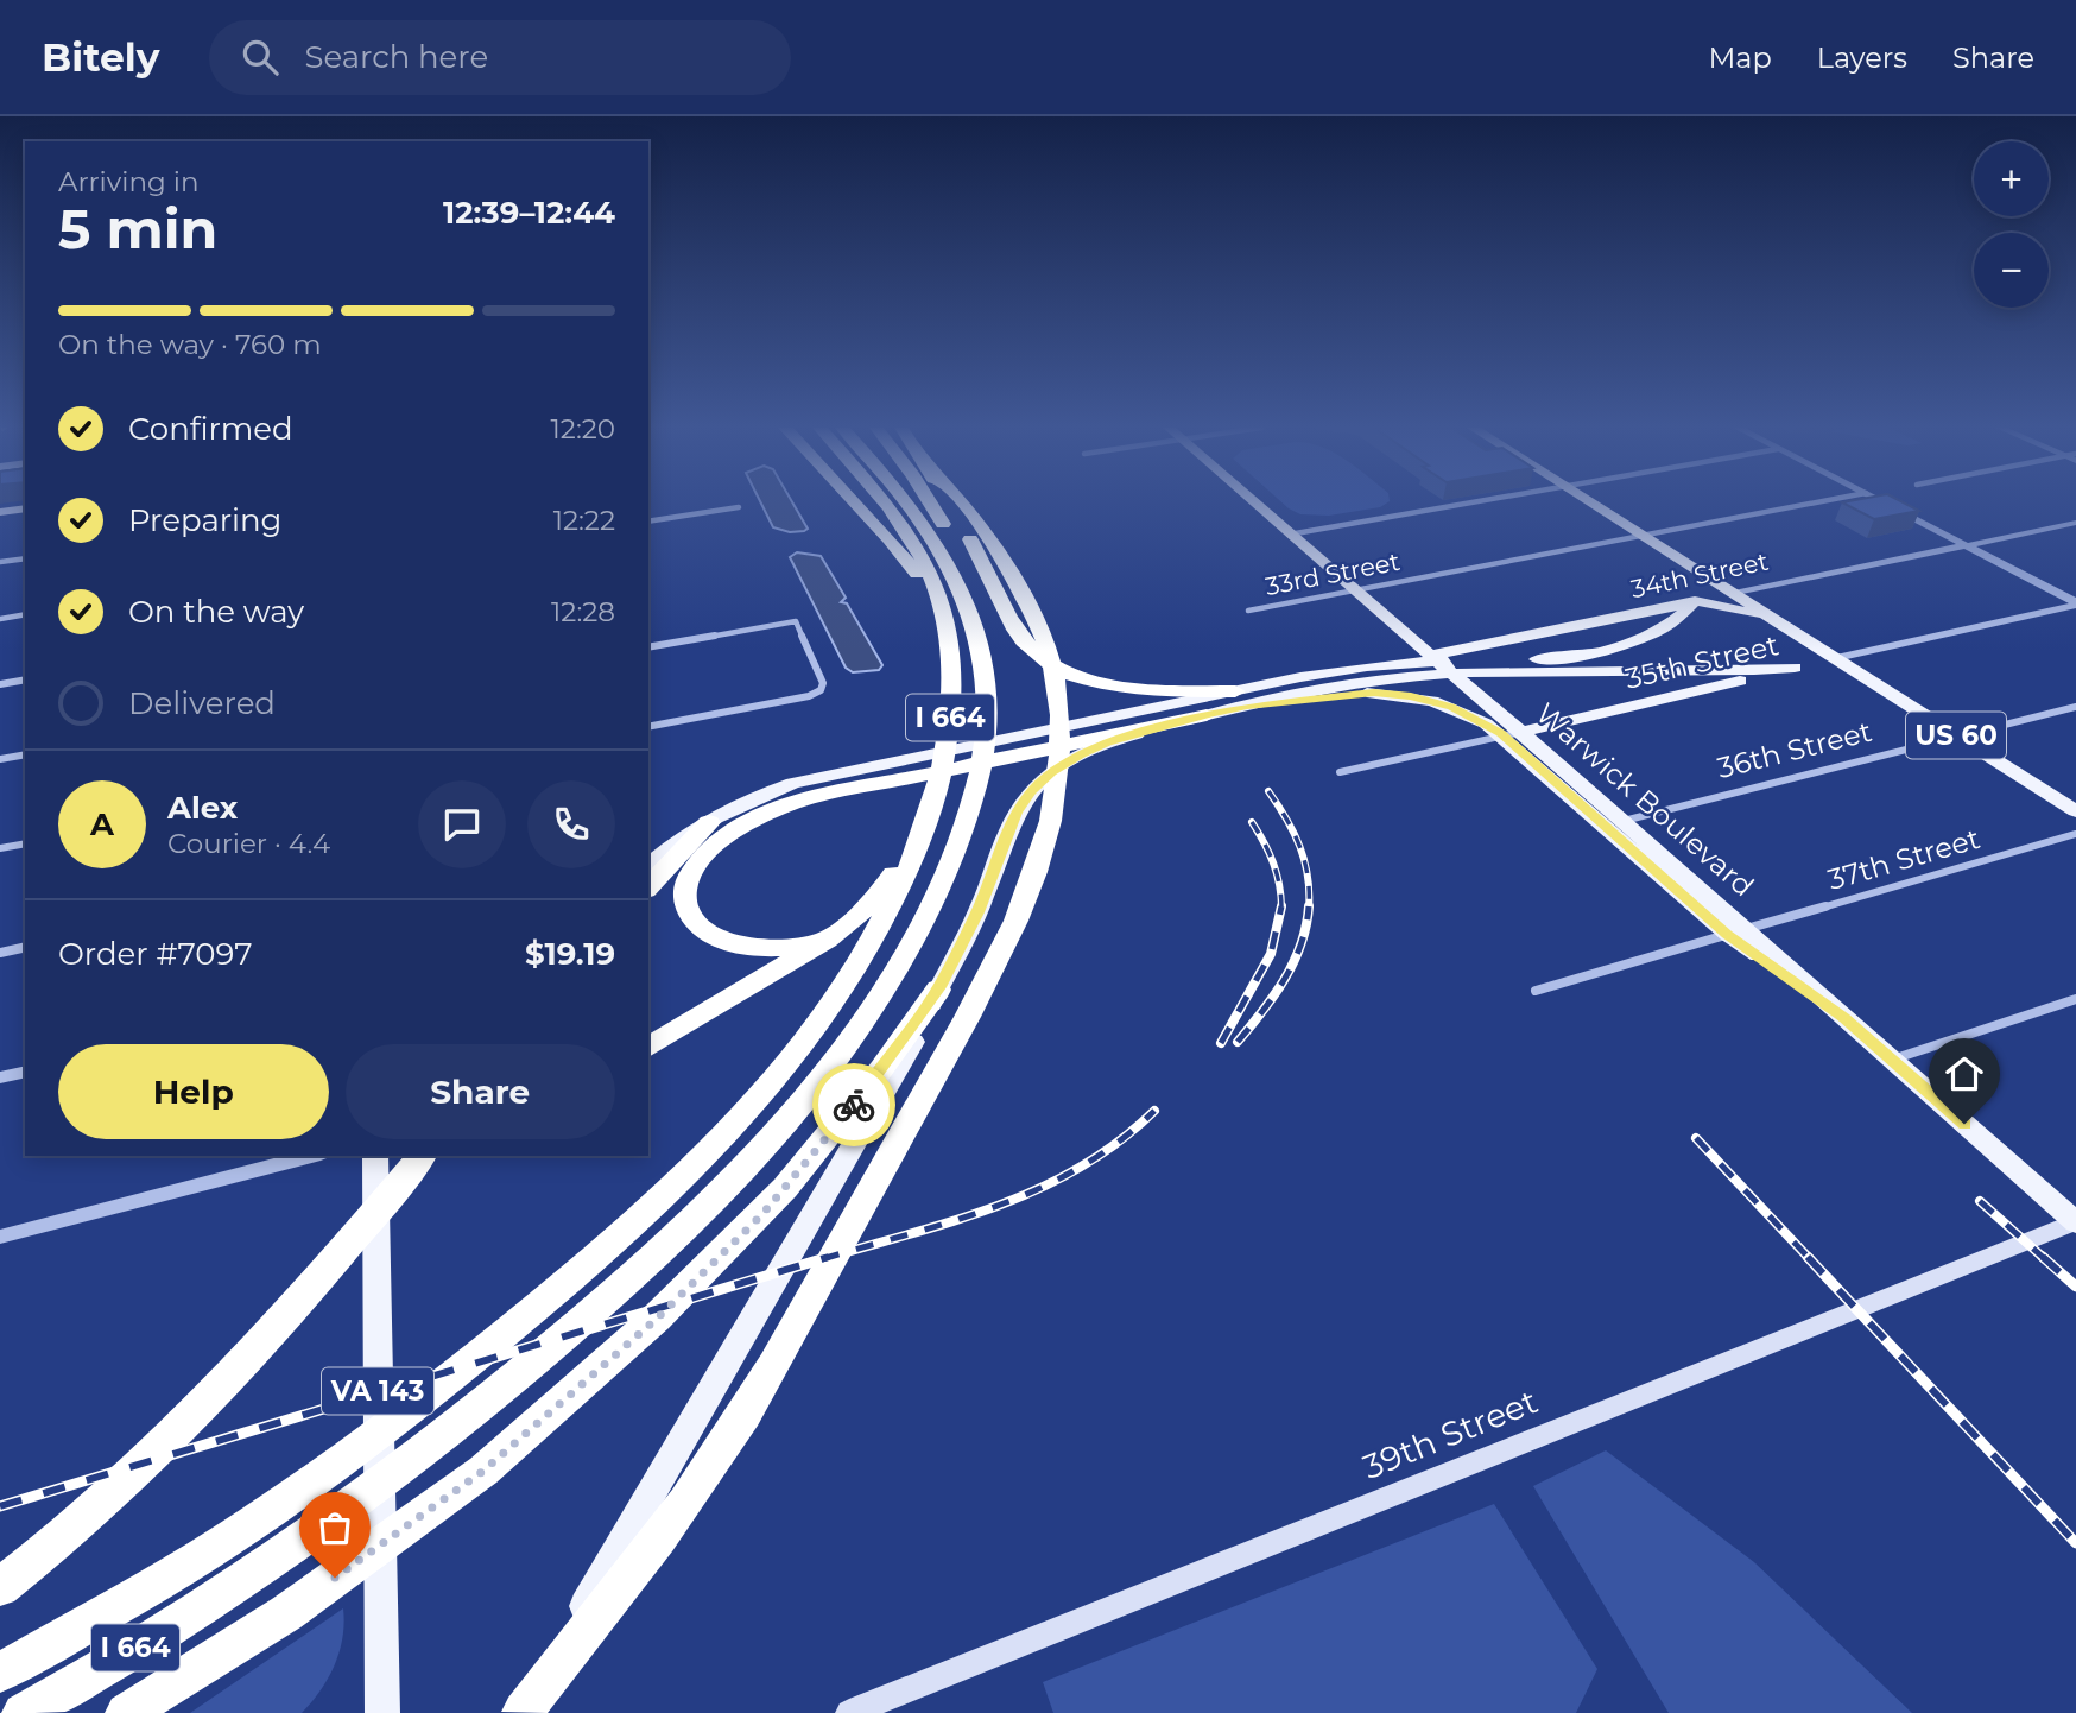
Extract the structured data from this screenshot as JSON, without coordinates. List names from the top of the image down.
{
  "streets": {
    "highway": ["I 664"],
    "main road": [
      "34th Street",
      "35th Street",
      "US 60",
      "Warwick Boulevard",
      "VA 143",
      "39th Street"
    ],
    "street": ["33rd Street", "36th Street", "37th Street"]
  },
  "crossings": [
    ["33rd Street", "US 60"],
    ["33rd Street", "Warwick Boulevard"],
    ["34th Street", "US 60"],
    ["34th Street", "Warwick Boulevard"],
    ["35th Street", "US 60"],
    ["35th Street", "Warwick Boulevard"],
    ["US 60", "36th Street"],
    ["36th Street", "Warwick Boulevard"],
    ["Warwick Boulevard", "37th Street"]
  ],
  "page": {
    "header": "Bitely",
    "search": "Search here",
    "nav": ["Map", "Layers", "Share"],
    "map_buttons": ["+", "−"],
    "heading": ["5 min", "Arriving in", "12:39–12:44"],
    "panel": [
      "Alex",
      "Courier · 4.4",
      "Order #7097",
      "$19.19"
    ],
    "bar": "On the way · 760 m",
    "list": [
      ["Confirmed", "12:20"],
      ["Preparing", "12:22"],
      ["On the way", "12:28"],
      "Delivered"
    ],
    "round": "A",
    "buttons": ["Help", "Share"]
  }
}
